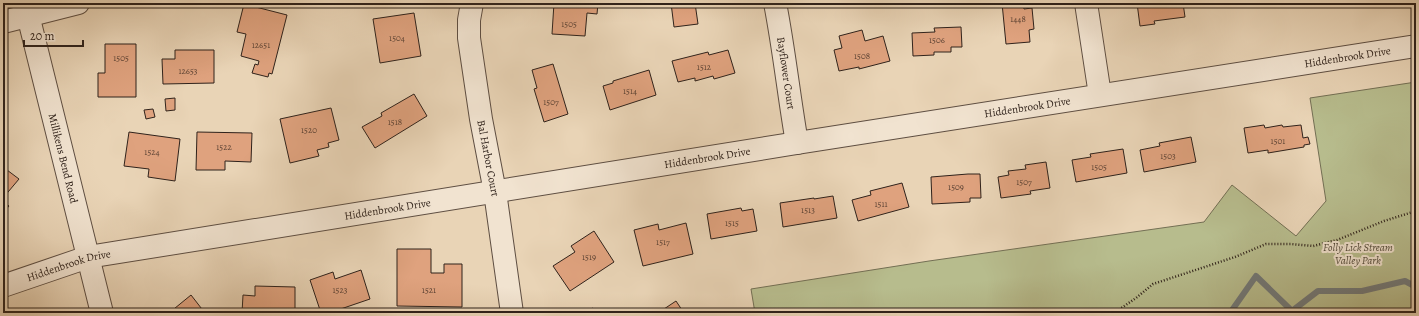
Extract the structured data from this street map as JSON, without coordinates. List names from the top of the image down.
{
  "streets": {
    "street": [
      "Hiddenbrook Drive",
      "Bayflower Court",
      "Millikens Bend Road",
      "Bal Harbor Court"
    ]
  },
  "crossings": [
    ["Hiddenbrook Drive", "Bayflower Court"],
    ["Hiddenbrook Drive", "Millikens Bend Road"],
    ["Hiddenbrook Drive", "Bal Harbor Court"]
  ],
  "parks": ["Folly Lick Stream Valley Park"],
  "house_numbers": [
    "1448",
    "1505",
    "1504",
    "1506",
    "12651",
    "1508",
    "1505",
    "1512",
    "12653",
    "1514",
    "1507",
    "1518",
    "1520",
    "1501",
    "1522",
    "1524",
    "1503",
    "1505",
    "1507",
    "1509",
    "1511",
    "1513",
    "1515",
    "1517",
    "1519",
    "1523",
    "1521"
  ],
  "scale_bar": "20 m"
}
